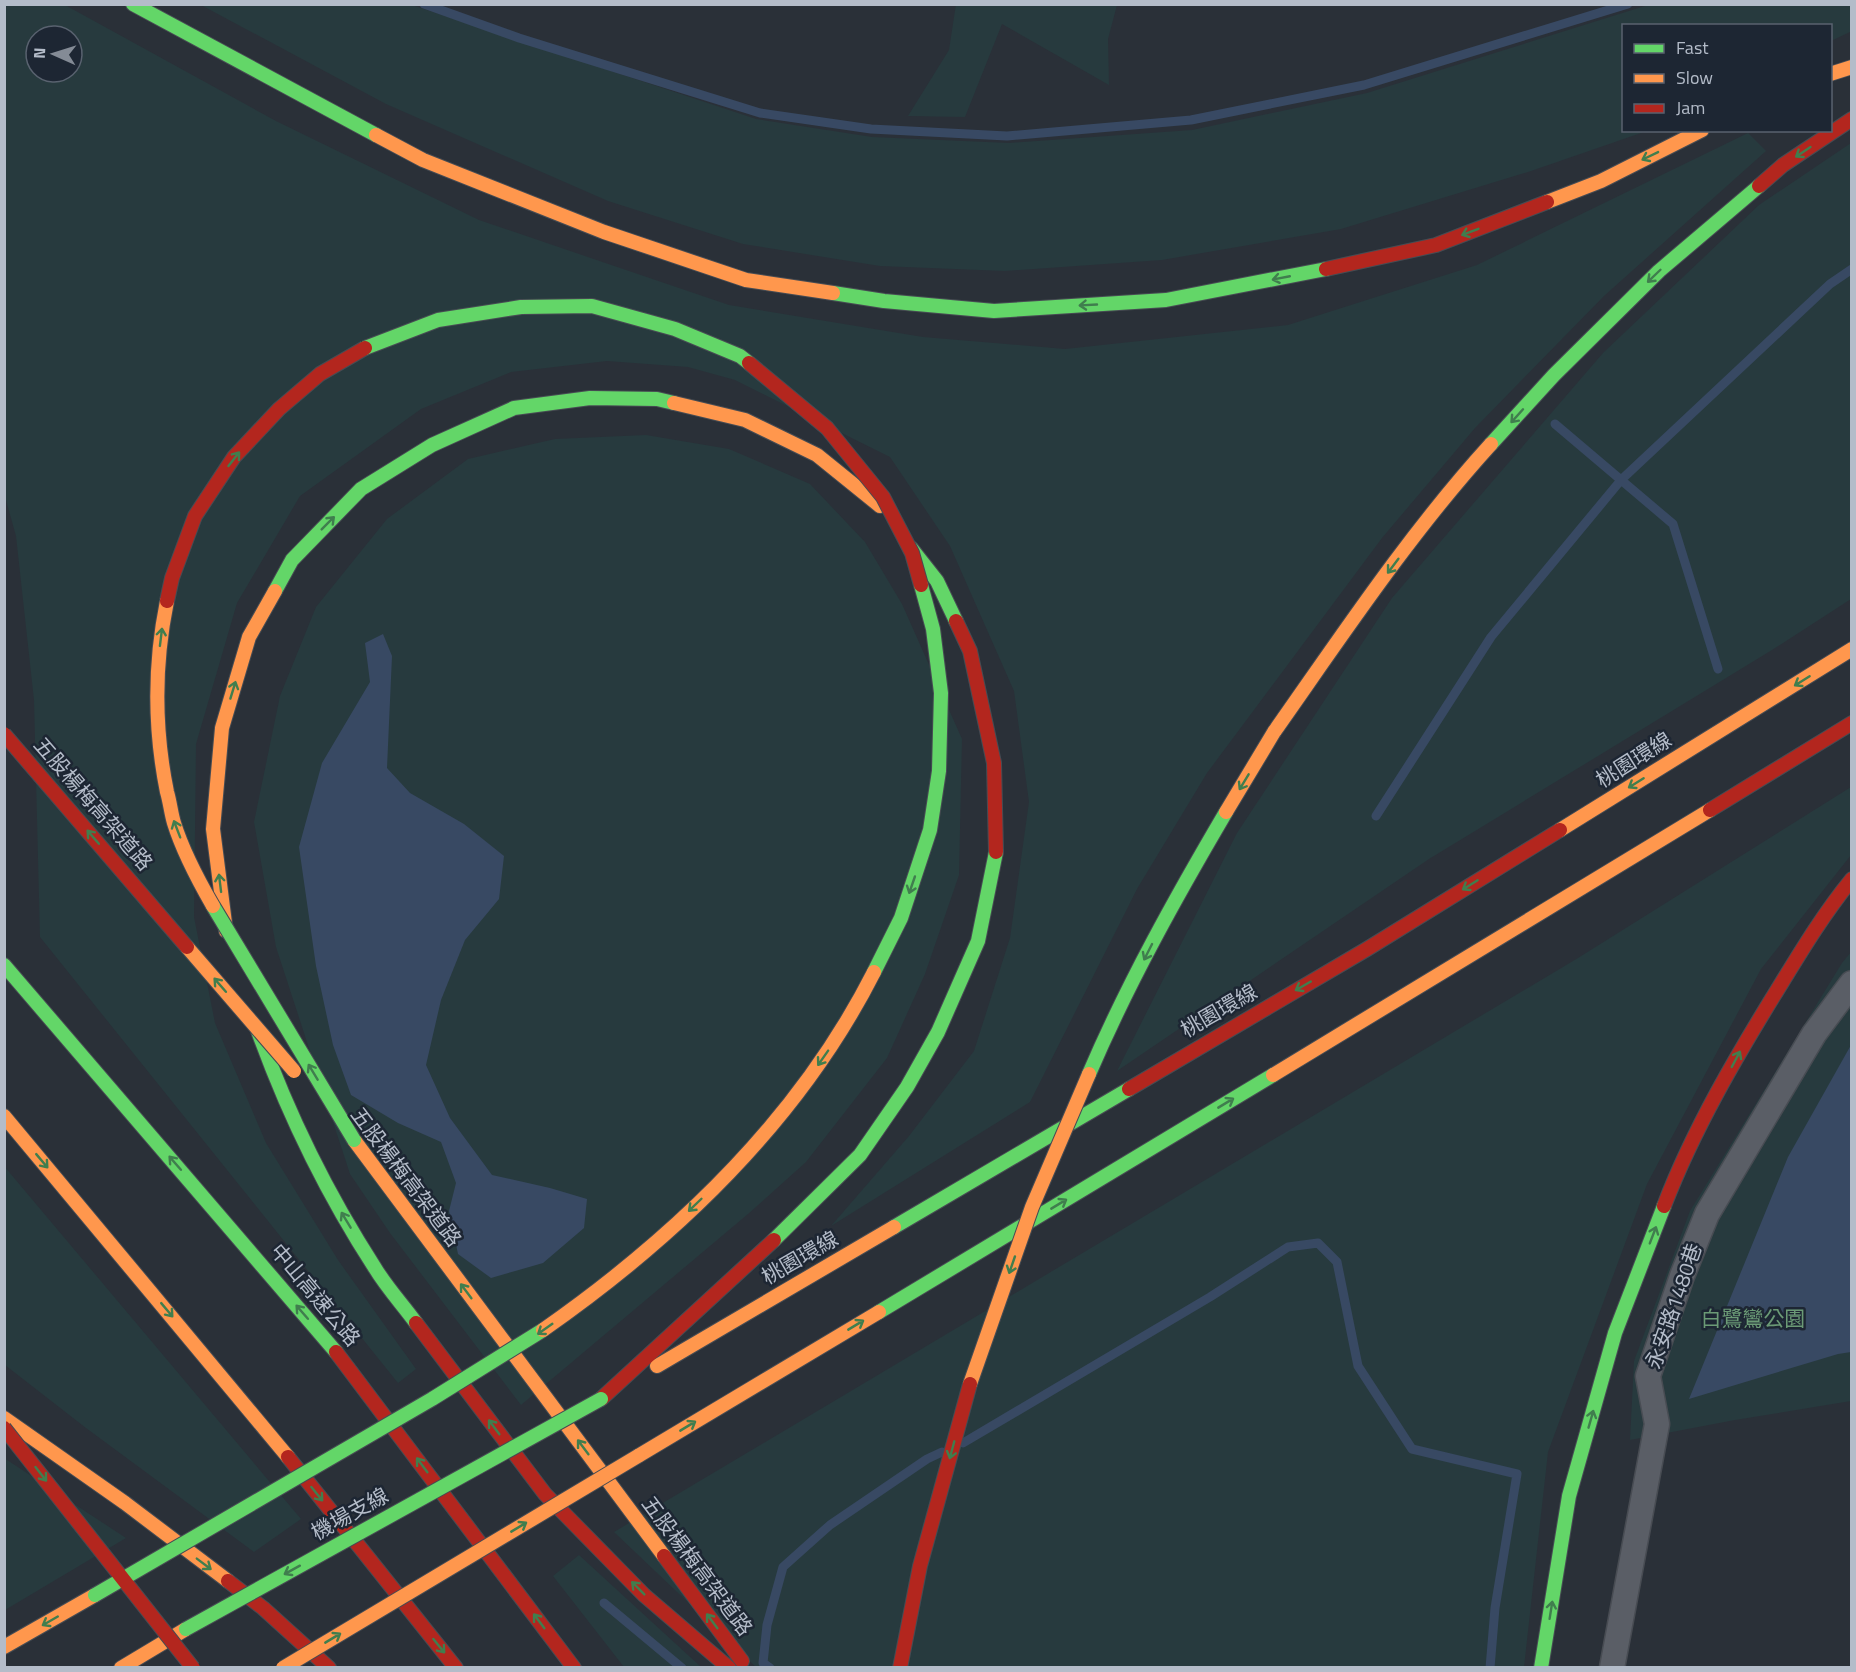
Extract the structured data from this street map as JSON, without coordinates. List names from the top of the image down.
{
  "streets": {
    "highway": [
      "桃園環線",
      "五股楊梅高架道路",
      "中山高速公路",
      "機場支線"
    ],
    "street": ["永安路1480巷"]
  },
  "crossings": [
    ["桃園環線", "機場支線"]
  ],
  "one_way": ["五股楊梅高架道路"],
  "parks": ["白鷺鸞公園"],
  "legend": ["Fast", "Slow", "Jam"],
  "north": "left"
}
